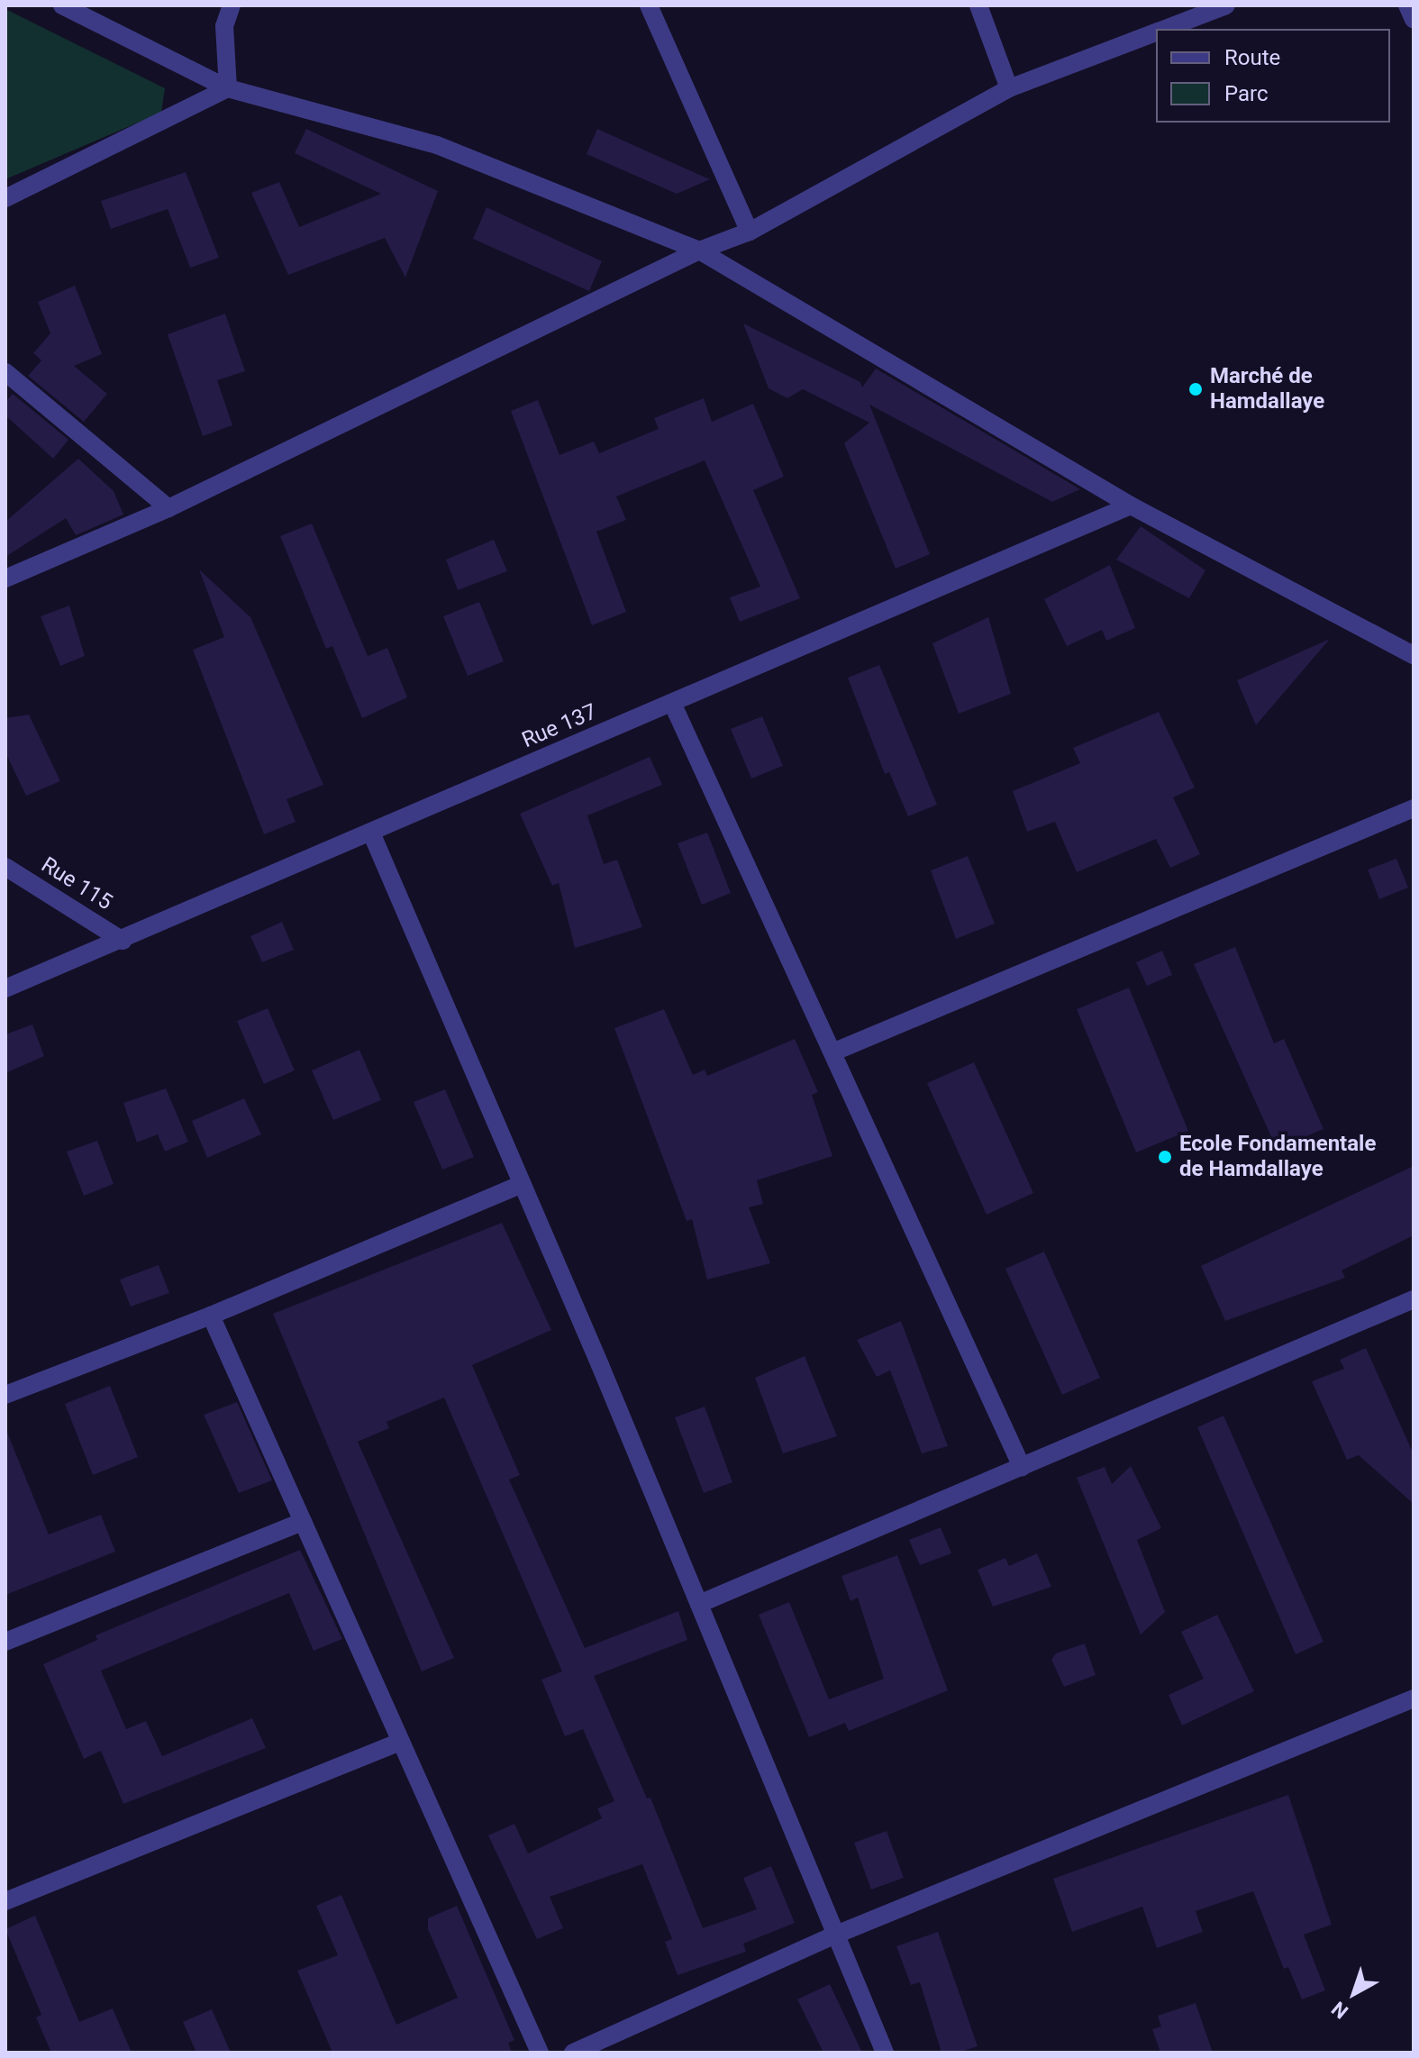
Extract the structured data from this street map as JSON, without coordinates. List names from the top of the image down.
{
  "streets": {
    "street": ["Rue 137", "Rue 115"]
  },
  "crossings": [
    ["Rue 137", "Rue 115"]
  ],
  "places": ["Marché de Hamdallaye", "Ecole Fondamentale de Hamdallaye"],
  "legend": ["Route", "Parc"],
  "north": "bottom left"
}
